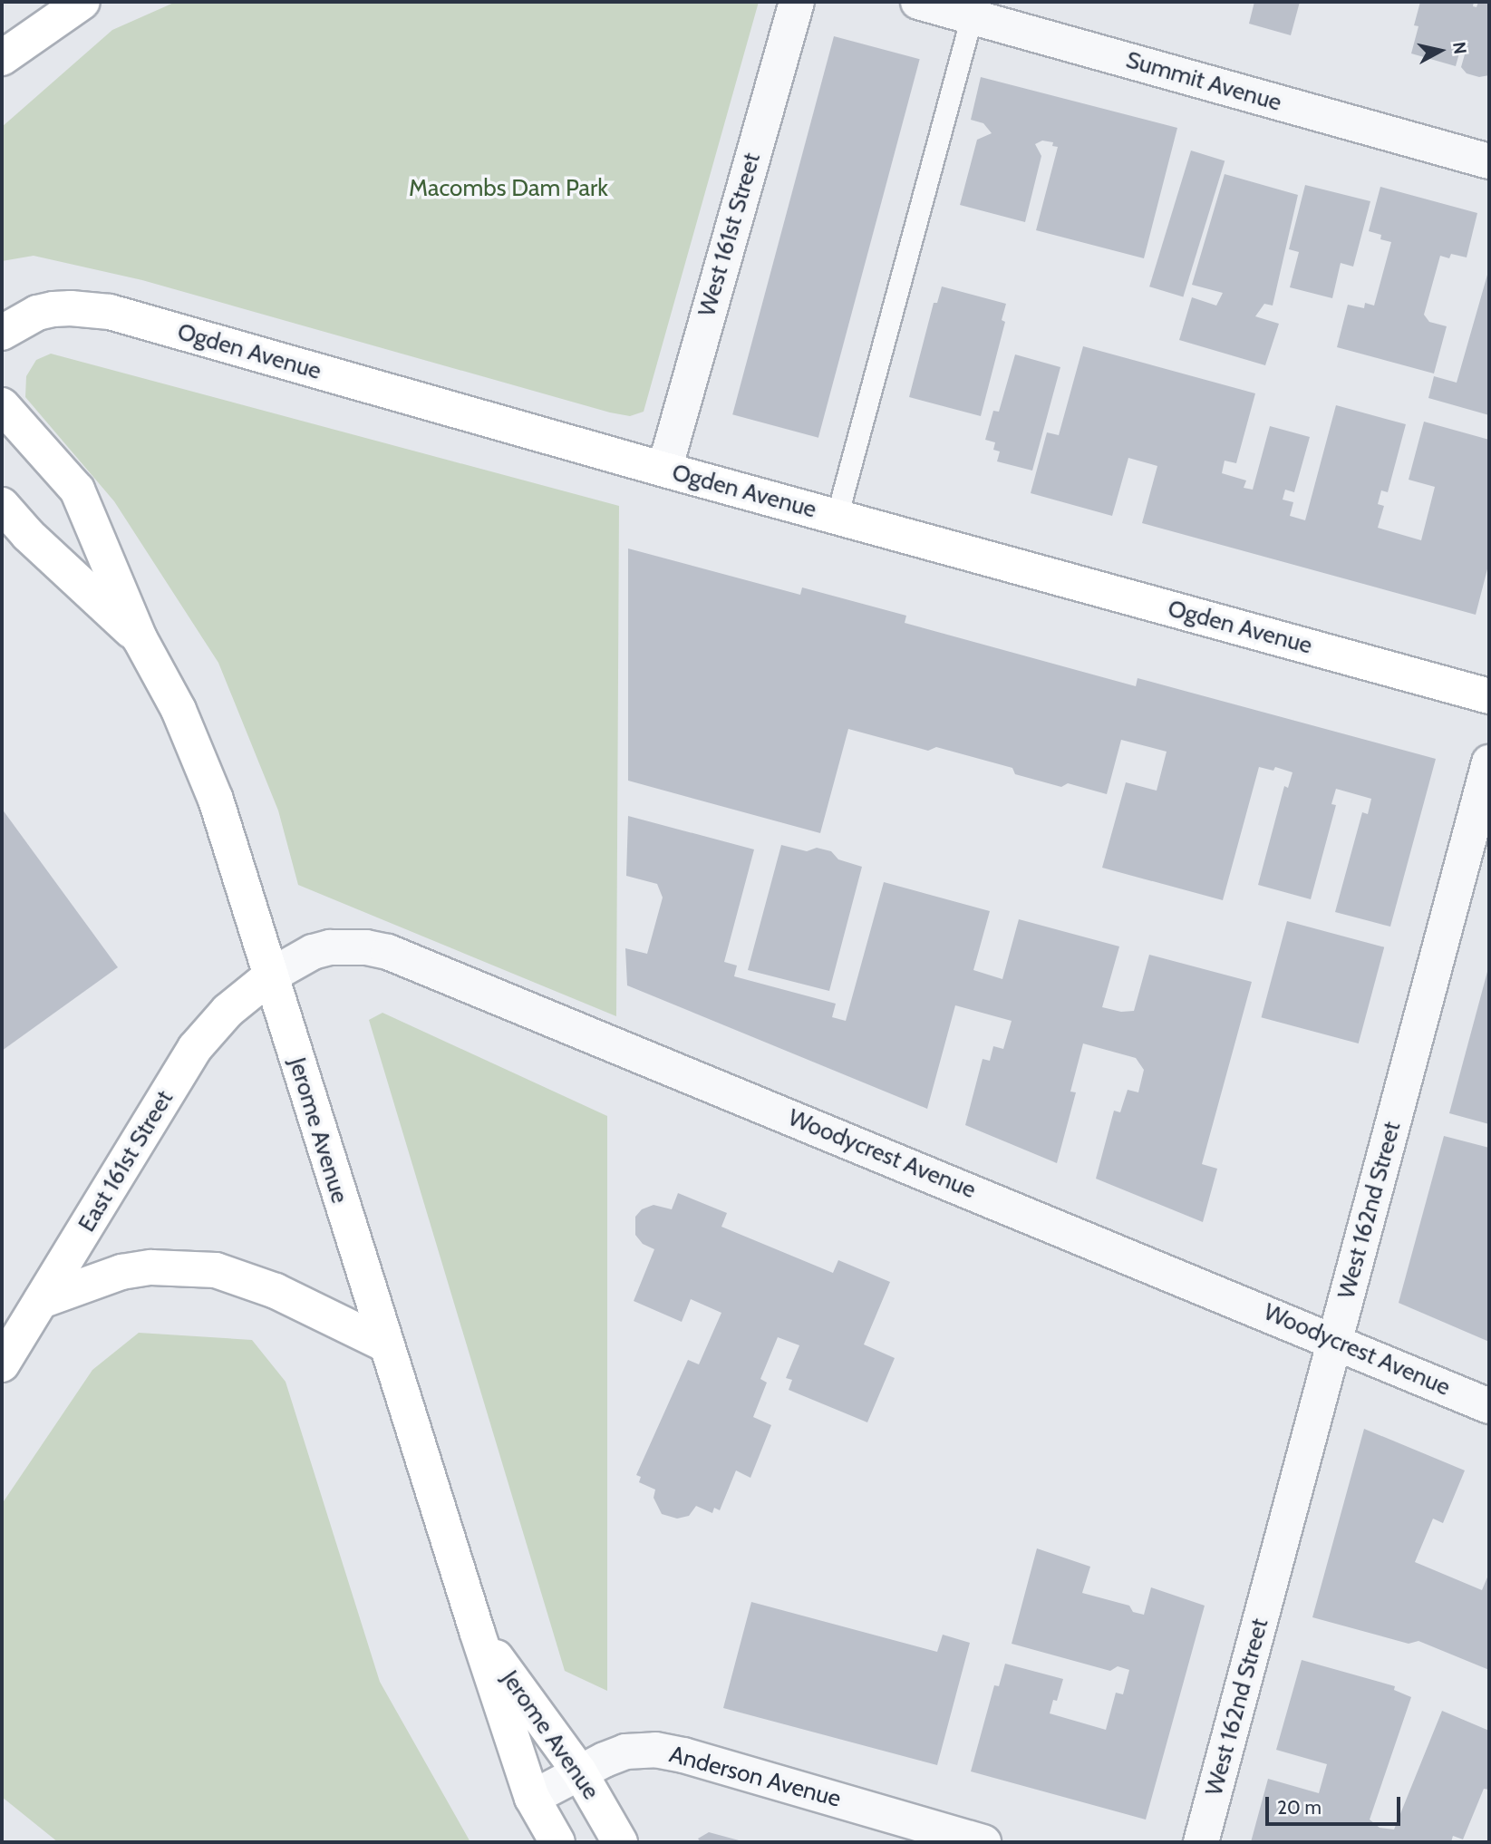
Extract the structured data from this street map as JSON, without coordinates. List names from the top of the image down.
{
  "streets": {
    "main road": ["Ogden Avenue", "Jerome Avenue", "East 161st Street"],
    "street": [
      "Summit Avenue",
      "West 161st Street",
      "Woodycrest Avenue",
      "West 162nd Street",
      "Anderson Avenue"
    ]
  },
  "crossings": [
    ["West 161st Street", "Ogden Avenue"],
    ["Jerome Avenue", "Woodycrest Avenue"],
    ["Jerome Avenue", "East 161st Street"],
    ["Jerome Avenue", "Anderson Avenue"],
    ["Woodycrest Avenue", "East 161st Street"],
    ["Woodycrest Avenue", "West 162nd Street"]
  ],
  "parks": ["Macombs Dam Park"],
  "scale_bar": "20 m",
  "north": "right"
}
